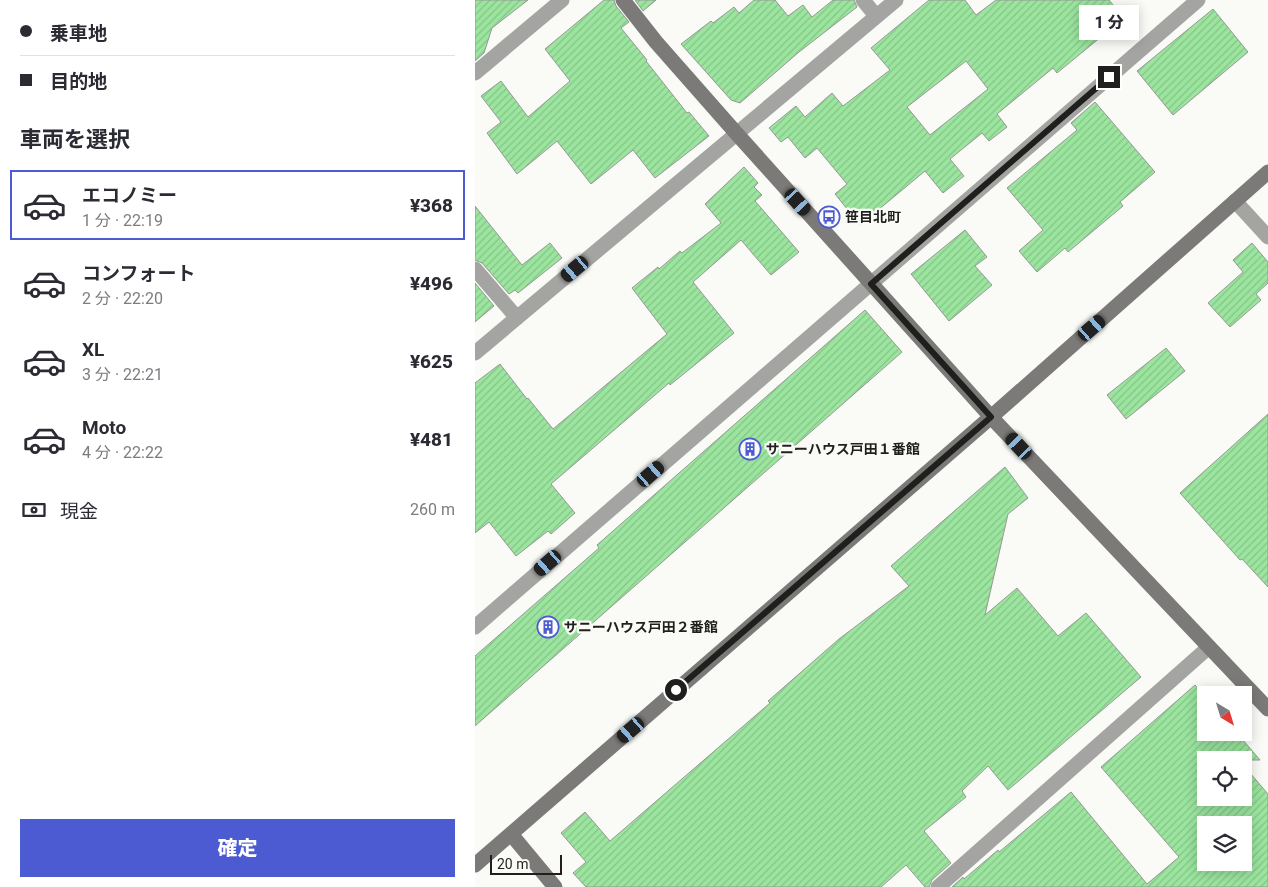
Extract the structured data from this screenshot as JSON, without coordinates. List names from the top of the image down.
{
  "places": {
    "bus stop": ["笹目北町"],
    "building": ["サニーハウス戸田１番館", "サニーハウス戸田２番館"]
  },
  "scale_bar": "20 m",
  "north": "bottom right",
  "page": {
    "banner": ["乗車地", "目的地"],
    "bubble": "1 分",
    "heading": "車両を選択",
    "list": [
      {
        "name": "エコノミー",
        "note": "1 分 · 22:19",
        "value": "¥368"
      },
      {
        "name": "コンフォート",
        "note": "2 分 · 22:20",
        "value": "¥496"
      },
      {
        "name": "XL",
        "note": "3 分 · 22:21",
        "value": "¥625"
      },
      {
        "name": "Moto",
        "note": "4 分 · 22:22",
        "value": "¥481"
      }
    ],
    "pay": ["現金", "260 m"],
    "buttons": "確定",
    "scale": "20 m"
  }
}
